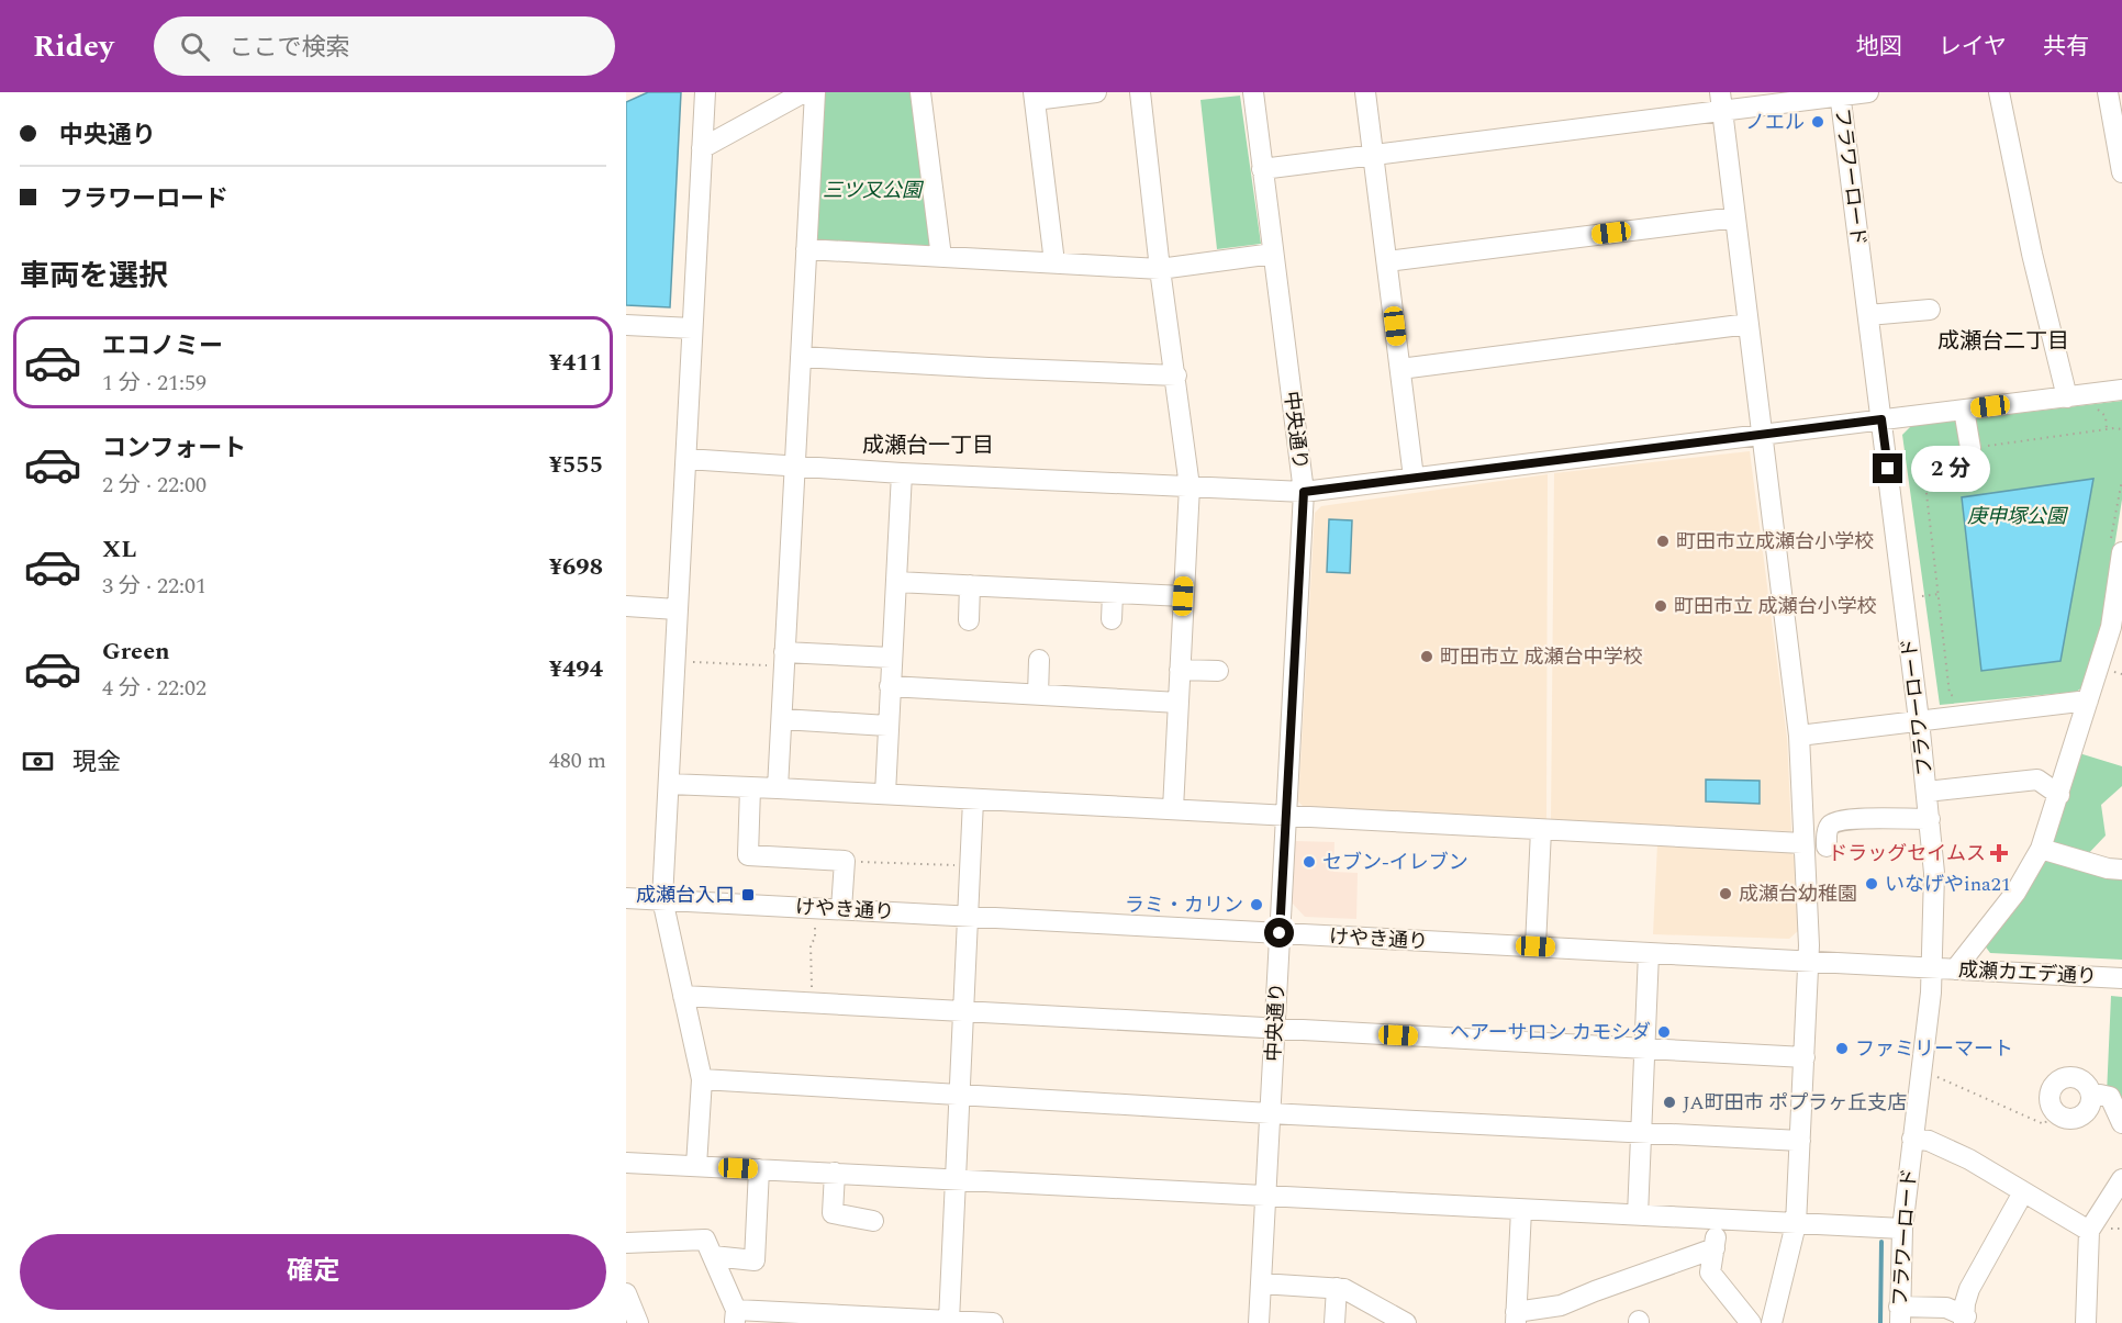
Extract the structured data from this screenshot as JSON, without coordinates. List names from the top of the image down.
{
  "streets": {
    "street": [
      "フラワーロード",
      "中央通り",
      "けやき通り",
      "成瀬カエデ通り"
    ]
  },
  "crossings": [
    ["フラワーロード", "けやき通り"],
    ["フラワーロード", "成瀬カエデ通り"],
    ["中央通り", "けやき通り"],
    ["けやき通り", "成瀬カエデ通り"]
  ],
  "districts": ["成瀬台二丁目", "成瀬台一丁目"],
  "parks": ["三ツ又公園", "庚申塚公園"],
  "places": {
    "other": [
      "ノエル",
      "町田市立成瀬台小学校",
      "町田市立 成瀬台小学校",
      "町田市立 成瀬台中学校",
      "セブン-イレブン",
      "いなげやina21",
      "成瀬台幼稚園",
      "ラミ・カリン",
      "ヘアーサロン カモシダ",
      "ファミリーマート",
      "JA町田市 ポプラヶ丘支店"
    ],
    "health": ["ドラッグセイムス"],
    "transit": ["成瀬台入口"]
  },
  "page": {
    "header": "Ridey",
    "search": "ここで検索",
    "nav": ["地図", "レイヤ", "共有"],
    "banner": ["中央通り", "フラワーロード"],
    "heading": "車両を選択",
    "list": [
      {
        "name": "エコノミー",
        "note": "1 分 · 21:59",
        "value": "¥411"
      },
      {
        "name": "コンフォート",
        "note": "2 分 · 22:00",
        "value": "¥555"
      },
      {
        "name": "XL",
        "note": "3 分 · 22:01",
        "value": "¥698"
      },
      {
        "name": "Green",
        "note": "4 分 · 22:02",
        "value": "¥494"
      }
    ],
    "bubble": "2 分",
    "pay": ["現金", "480 m"],
    "buttons": "確定"
  }
}
